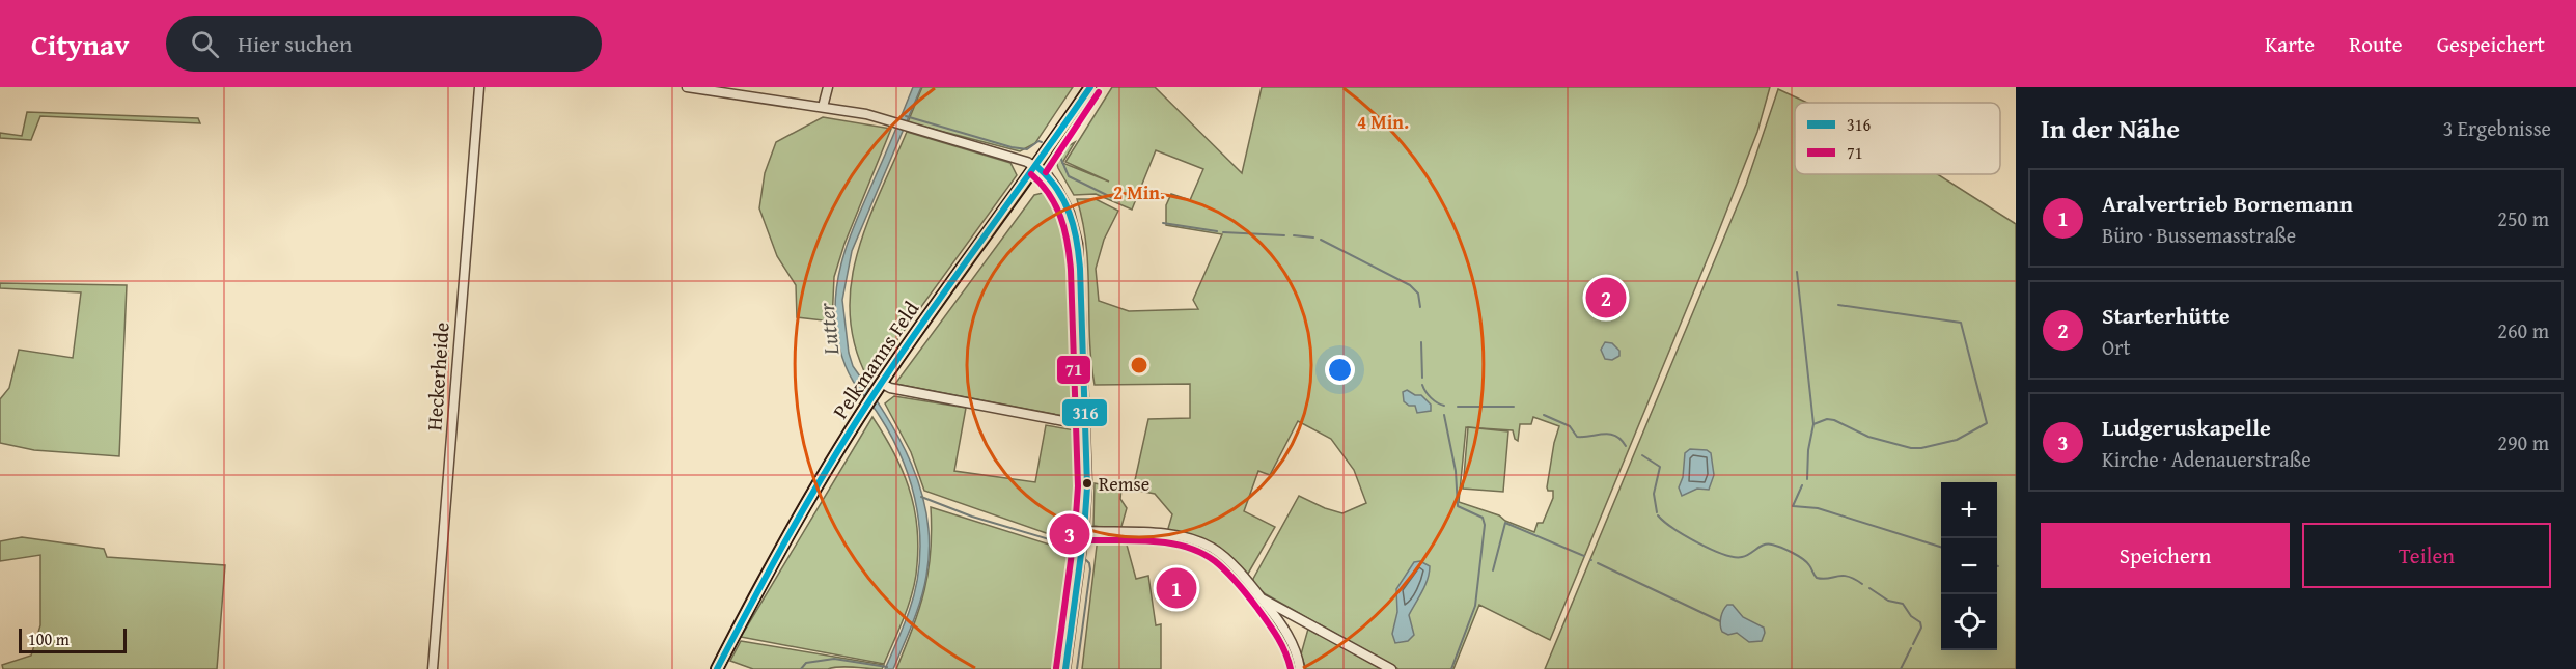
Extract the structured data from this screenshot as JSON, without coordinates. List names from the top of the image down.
{
  "streets": {
    "main road": ["Pelkmanns Feld"],
    "street": ["Heckerheide"]
  },
  "water": ["Lutter"],
  "places": ["Remse"],
  "lines": ["transit line 316", "transit line 71"],
  "legend": ["316", "71"],
  "scale_bar": "100 m",
  "page": {
    "header": "Citynav",
    "search": "Hier suchen",
    "nav": ["Karte", "Route", "Gespeichert"],
    "heading": ["In der Nähe", "3 Ergebnisse"],
    "list": [
      {
        "mark": "1",
        "name": "Aralvertrieb Bornemann",
        "note": "Büro · Bussemasstraße",
        "value": "250 m"
      },
      {
        "mark": "2",
        "name": "Starterhütte",
        "note": "Ort",
        "value": "260 m"
      },
      {
        "mark": "3",
        "name": "Ludgeruskapelle",
        "note": "Kirche · Adenauerstraße",
        "value": "290 m"
      }
    ],
    "pins": ["2", "3", "1"],
    "map_buttons": ["+", "−"],
    "buttons": ["Speichern", "Teilen"],
    "scale": "100 m"
  },
  "rings": ["4 Min.", "2 Min."]
}
